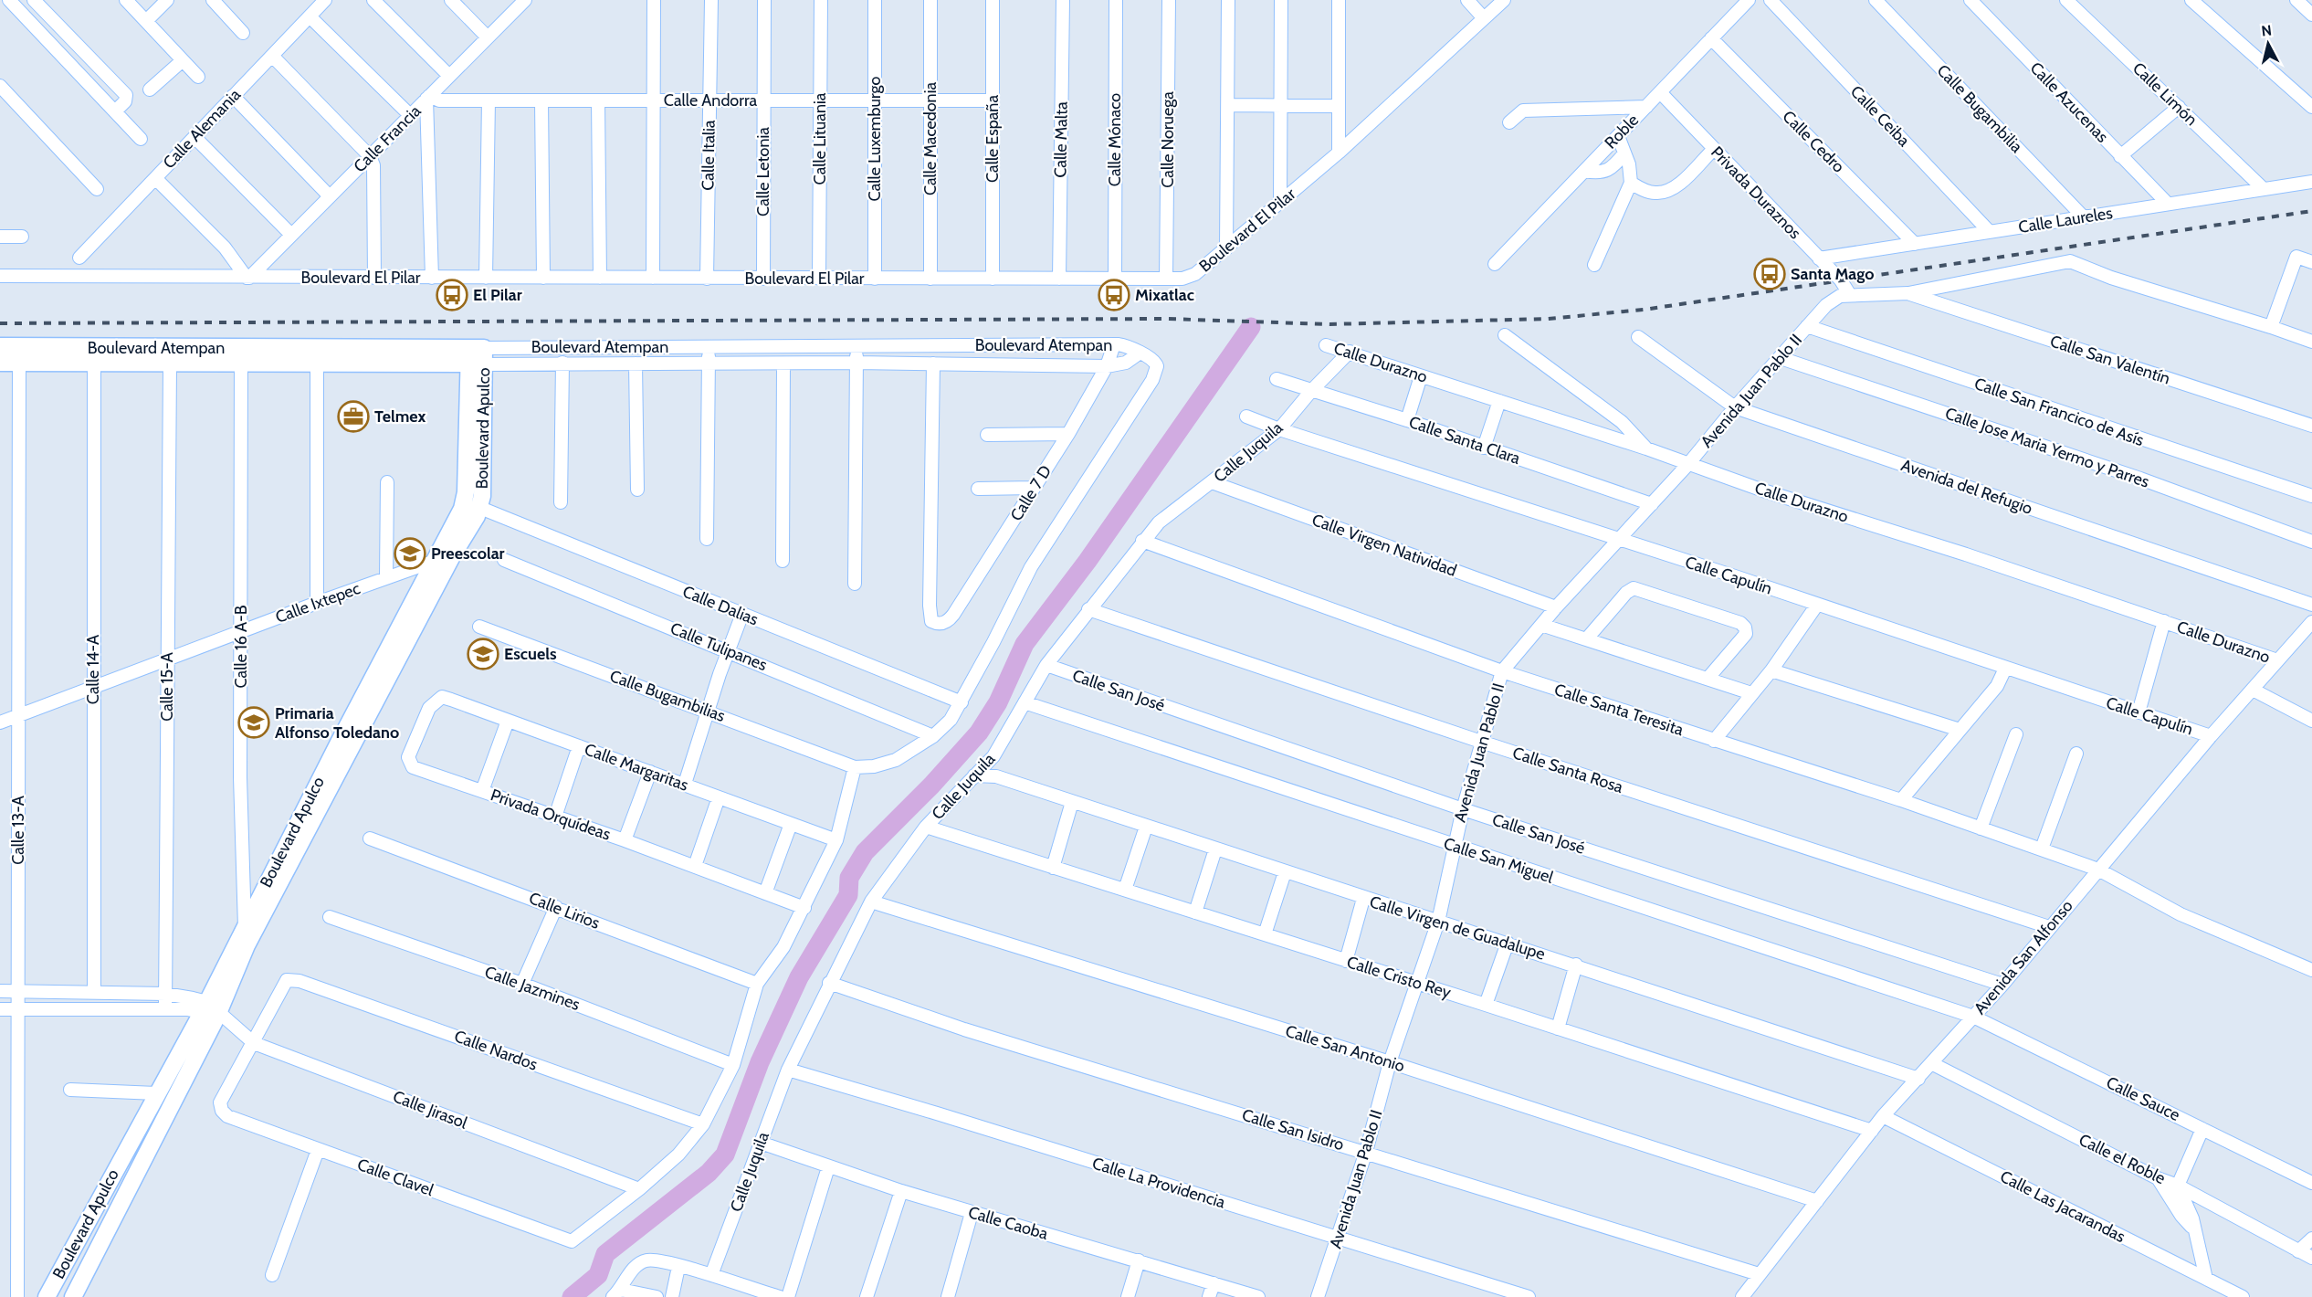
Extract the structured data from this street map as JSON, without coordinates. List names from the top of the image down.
{
  "streets": {
    "street": [
      "Calle Limón",
      "Calle Andorra",
      "Calle Azucenas",
      "Calle Bugambilia",
      "Calle Ceiba",
      "Calle Alemania",
      "Roble",
      "Calle Francia",
      "Calle Lituania",
      "Calle Luxemburgo",
      "Calle Macedonia",
      "Calle España",
      "Calle Malta",
      "Calle Mónaco",
      "Calle Noruega",
      "Calle Cedro",
      "Calle Italia",
      "Calle Letonia",
      "Privada Duraznos",
      "Calle Laureles",
      "Boulevard El Pilar",
      "Boulevard Atempan",
      "Calle San Valentín",
      "Calle Durazno",
      "Avenida Juan Pablo II",
      "Calle San Francico de Asís",
      "Boulevard Apulco",
      "Calle Santa Clara",
      "Calle Jose Maria Yermo y Parres",
      "Calle Juquila",
      "Avenida del Refugio",
      "Calle 7 D",
      "Calle Virgen Natividad",
      "Calle Capulín",
      "Calle Ixtepec",
      "Calle Dalias",
      "Calle 16 A-B",
      "Calle Tulipanes",
      "Calle 14-A",
      "Calle 15-A",
      "Calle San José",
      "Calle Bugambilias",
      "Calle Santa Teresita",
      "Calle Margaritas",
      "Calle Santa Rosa",
      "Privada Orquídeas",
      "Calle 13-A",
      "Calle San Miguel",
      "Calle Lirios",
      "Calle Virgen de Guadalupe",
      "Avenida San Alfonso",
      "Calle Cristo Rey",
      "Calle Jazmines",
      "Calle San Antonio",
      "Calle Nardos",
      "Calle Sauce",
      "Calle Jirasol",
      "Calle San Isidro",
      "Calle el Roble",
      "Calle Clavel",
      "Calle La Providencia",
      "Calle Las Jacarandas",
      "Calle Caoba"
    ]
  },
  "crossings": [
    ["Calle Limón", "Calle Laureles"],
    ["Calle Andorra", "Calle Francia"],
    ["Calle Andorra", "Calle Lituania"],
    ["Calle Andorra", "Calle Luxemburgo"],
    ["Calle Andorra", "Calle Macedonia"],
    ["Calle Andorra", "Calle España"],
    ["Calle Andorra", "Calle Italia"],
    ["Calle Andorra", "Calle Letonia"],
    ["Calle Azucenas", "Calle Laureles"],
    ["Calle Bugambilia", "Calle Laureles"],
    ["Calle Ceiba", "Calle Laureles"],
    ["Roble", "Calle Cedro"],
    ["Roble", "Privada Duraznos"],
    ["Calle Francia", "Boulevard El Pilar"],
    ["Calle Lituania", "Boulevard El Pilar"],
    ["Calle Luxemburgo", "Boulevard El Pilar"],
    ["Calle Macedonia", "Boulevard El Pilar"],
    ["Calle España", "Boulevard El Pilar"],
    ["Calle Malta", "Boulevard El Pilar"],
    ["Calle Mónaco", "Boulevard El Pilar"],
    ["Calle Noruega", "Boulevard El Pilar"],
    ["Calle Cedro", "Calle Laureles"],
    ["Calle Italia", "Boulevard El Pilar"],
    ["Calle Letonia", "Boulevard El Pilar"],
    ["Privada Duraznos", "Calle Laureles"],
    ["Privada Duraznos", "Avenida Juan Pablo II"],
    ["Boulevard Atempan", "Boulevard Apulco"],
    ["Boulevard Atempan", "Calle 7 D"],
    ["Boulevard Atempan", "Calle 16 A-B"],
    ["Boulevard Atempan", "Calle 14-A"],
    ["Boulevard Atempan", "Calle 15-A"],
    ["Boulevard Atempan", "Calle 13-A"],
    ["Calle Durazno", "Avenida Juan Pablo II"],
    ["Calle Durazno", "Calle Juquila"],
    ["Calle Durazno", "Avenida San Alfonso"],
    ["Avenida Juan Pablo II", "Calle San Francico de Asís"],
    ["Avenida Juan Pablo II", "Calle Santa Clara"],
    ["Avenida Juan Pablo II", "Calle Jose Maria Yermo y Parres"],
    ["Avenida Juan Pablo II", "Avenida del Refugio"],
    ["Avenida Juan Pablo II", "Calle Virgen Natividad"],
    ["Avenida Juan Pablo II", "Calle Capulín"],
    ["Avenida Juan Pablo II", "Calle San José"],
    ["Avenida Juan Pablo II", "Calle Santa Teresita"],
    ["Avenida Juan Pablo II", "Calle Santa Rosa"],
    ["Avenida Juan Pablo II", "Calle San Miguel"],
    ["Avenida Juan Pablo II", "Calle Virgen de Guadalupe"],
    ["Avenida Juan Pablo II", "Calle Cristo Rey"],
    ["Avenida Juan Pablo II", "Calle San Antonio"],
    ["Avenida Juan Pablo II", "Calle San Isidro"],
    ["Avenida Juan Pablo II", "Calle La Providencia"],
    ["Boulevard Apulco", "Calle Ixtepec"],
    ["Boulevard Apulco", "Calle Dalias"],
    ["Boulevard Apulco", "Calle 16 A-B"],
    ["Boulevard Apulco", "Calle Jirasol"],
    ["Calle Santa Clara", "Calle Juquila"],
    ["Calle Juquila", "Calle Virgen Natividad"],
    ["Calle Juquila", "Calle Capulín"],
    ["Calle Juquila", "Calle San José"],
    ["Calle Juquila", "Calle Santa Teresita"],
    ["Calle Juquila", "Calle Santa Rosa"],
    ["Calle Juquila", "Calle San Miguel"],
    ["Calle Juquila", "Calle Virgen de Guadalupe"],
    ["Calle Juquila", "Calle Cristo Rey"],
    ["Calle Juquila", "Calle San Antonio"],
    ["Calle Juquila", "Calle San Isidro"],
    ["Calle Juquila", "Calle La Providencia"],
    ["Calle Juquila", "Calle Caoba"],
    ["Calle Capulín", "Avenida San Alfonso"],
    ["Calle Ixtepec", "Calle 16 A-B"],
    ["Calle Ixtepec", "Calle 14-A"],
    ["Calle Ixtepec", "Calle 15-A"],
    ["Calle Ixtepec", "Calle 13-A"],
    ["Calle San José", "Avenida San Alfonso"],
    ["Calle Santa Teresita", "Avenida San Alfonso"],
    ["Calle Margaritas", "Privada Orquídeas"],
    ["Calle Santa Rosa", "Avenida San Alfonso"],
    ["Calle San Miguel", "Avenida San Alfonso"],
    ["Calle San Miguel", "Calle Sauce"],
    ["Calle Virgen de Guadalupe", "Avenida San Alfonso"],
    ["Avenida San Alfonso", "Calle Cristo Rey"],
    ["Avenida San Alfonso", "Calle San Antonio"],
    ["Avenida San Alfonso", "Calle Sauce"],
    ["Avenida San Alfonso", "Calle San Isidro"],
    ["Avenida San Alfonso", "Calle el Roble"],
    ["Avenida San Alfonso", "Calle Las Jacarandas"],
    ["Calle Nardos", "Calle Jirasol"],
    ["Calle Nardos", "Calle Clavel"],
    ["Calle Jirasol", "Calle Clavel"]
  ],
  "places": {
    "bus stop": ["Santa Mago", "El Pilar", "Mixatlac"],
    "office": ["Telmex"],
    "school or university": ["Preescolar", "Escuels", "Primaria Alfonso Toledano"]
  },
  "north": "top"
}
